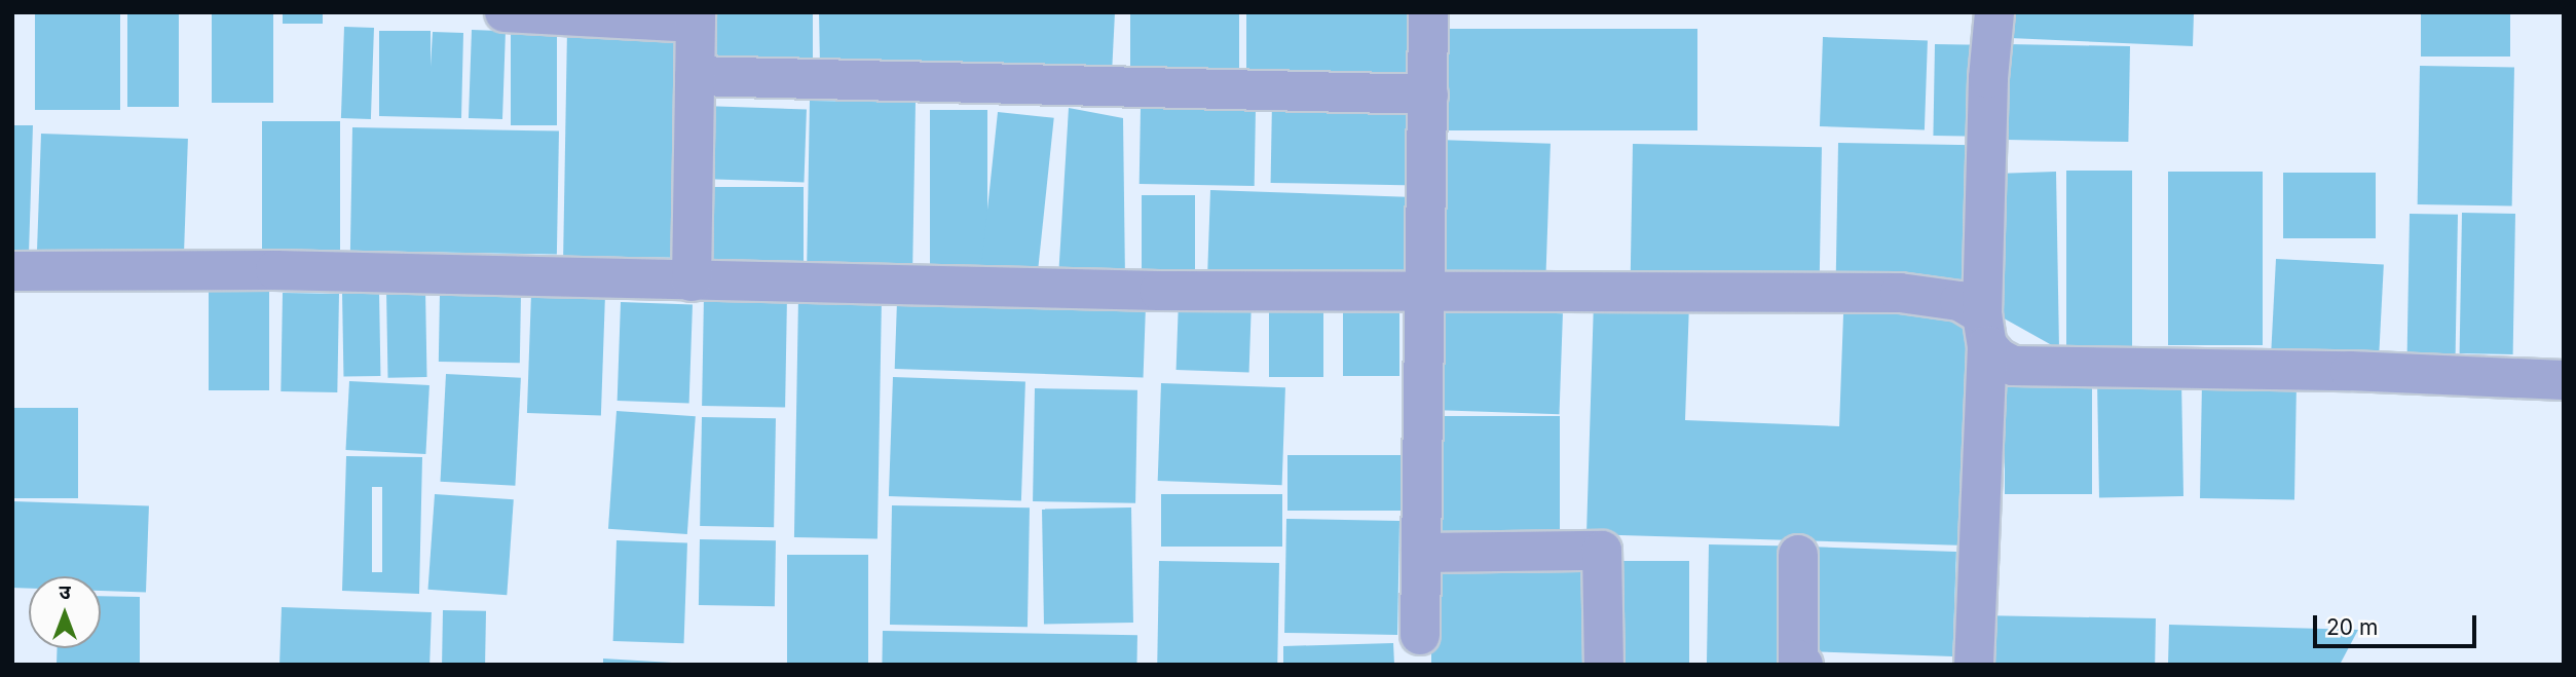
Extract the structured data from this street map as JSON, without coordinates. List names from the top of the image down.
{
  "scale_bar": "20 m",
  "north": "top"
}
